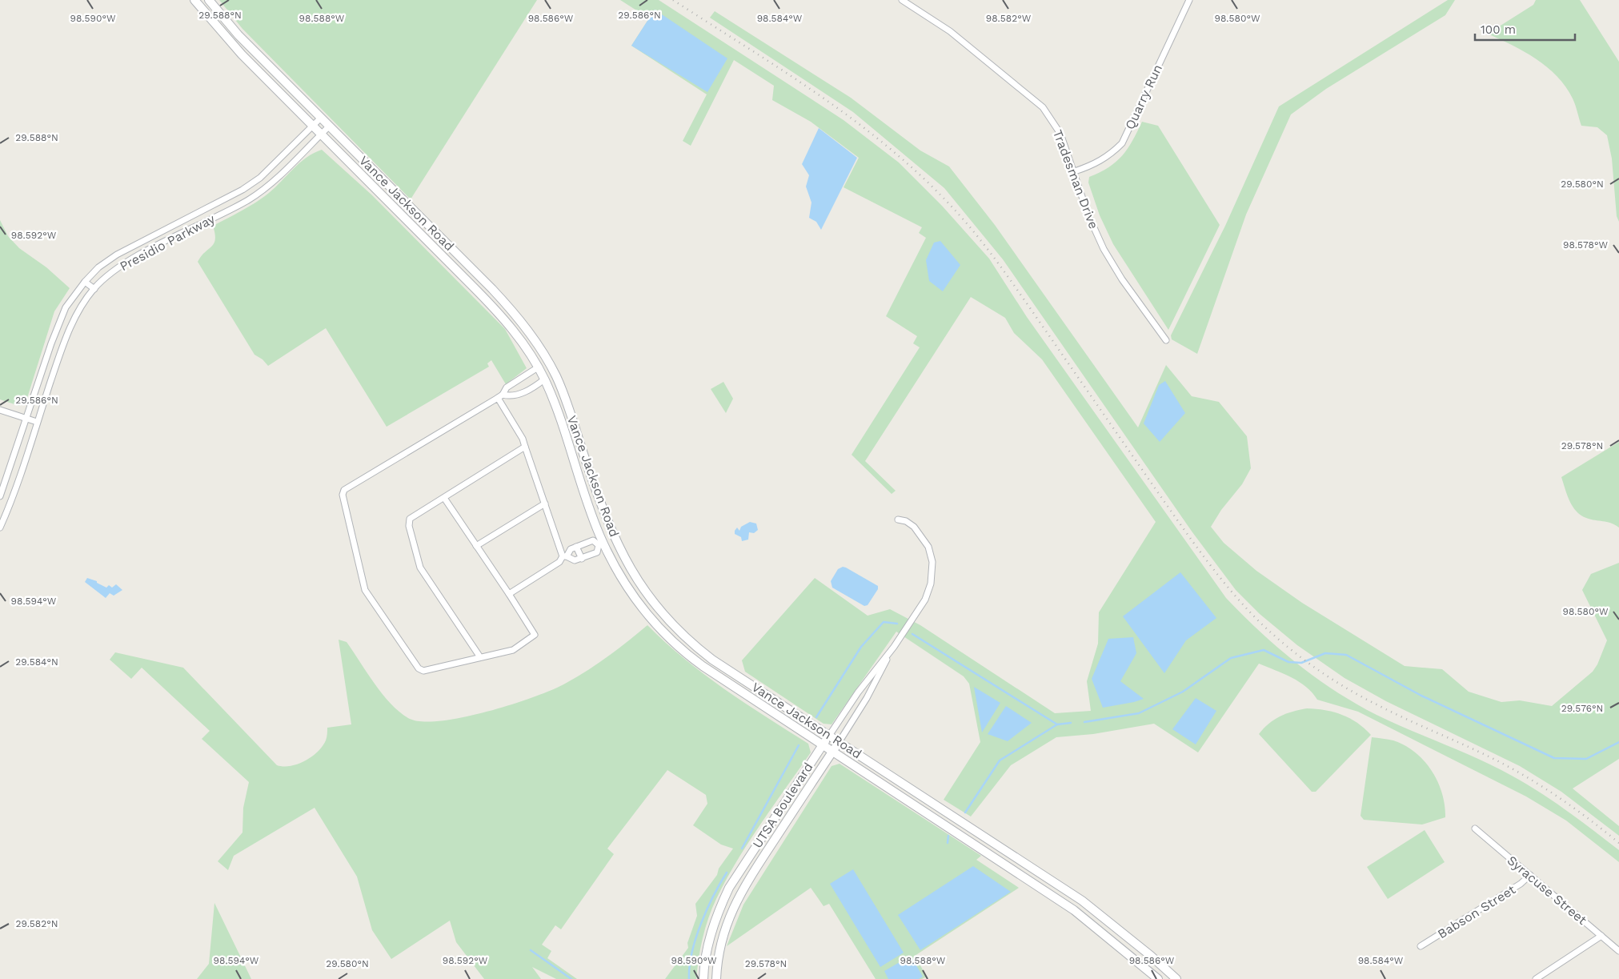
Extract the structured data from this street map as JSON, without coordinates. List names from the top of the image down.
{
  "streets": {
    "main road": ["Vance Jackson Road", "UTSA Boulevard"],
    "street": [
      "Quarry Run",
      "Tradesman Drive",
      "Presidio Parkway",
      "Syracuse Street",
      "Babson Street"
    ]
  },
  "crossings": [
    ["Quarry Run", "Tradesman Drive"],
    ["Vance Jackson Road", "Presidio Parkway"],
    ["Vance Jackson Road", "UTSA Boulevard"],
    ["Syracuse Street", "Babson Street"]
  ],
  "scale_bar": "100 m",
  "coordinates": [
    "29.586°N",
    "29.588°N",
    "98.580°W",
    "98.590°W",
    "98.588°W",
    "98.586°W",
    "98.584°W",
    "98.582°W",
    "29.580°N",
    "98.592°W",
    "98.578°W",
    "29.578°N",
    "98.594°W",
    "29.584°N",
    "29.576°N",
    "29.582°N"
  ]
}
